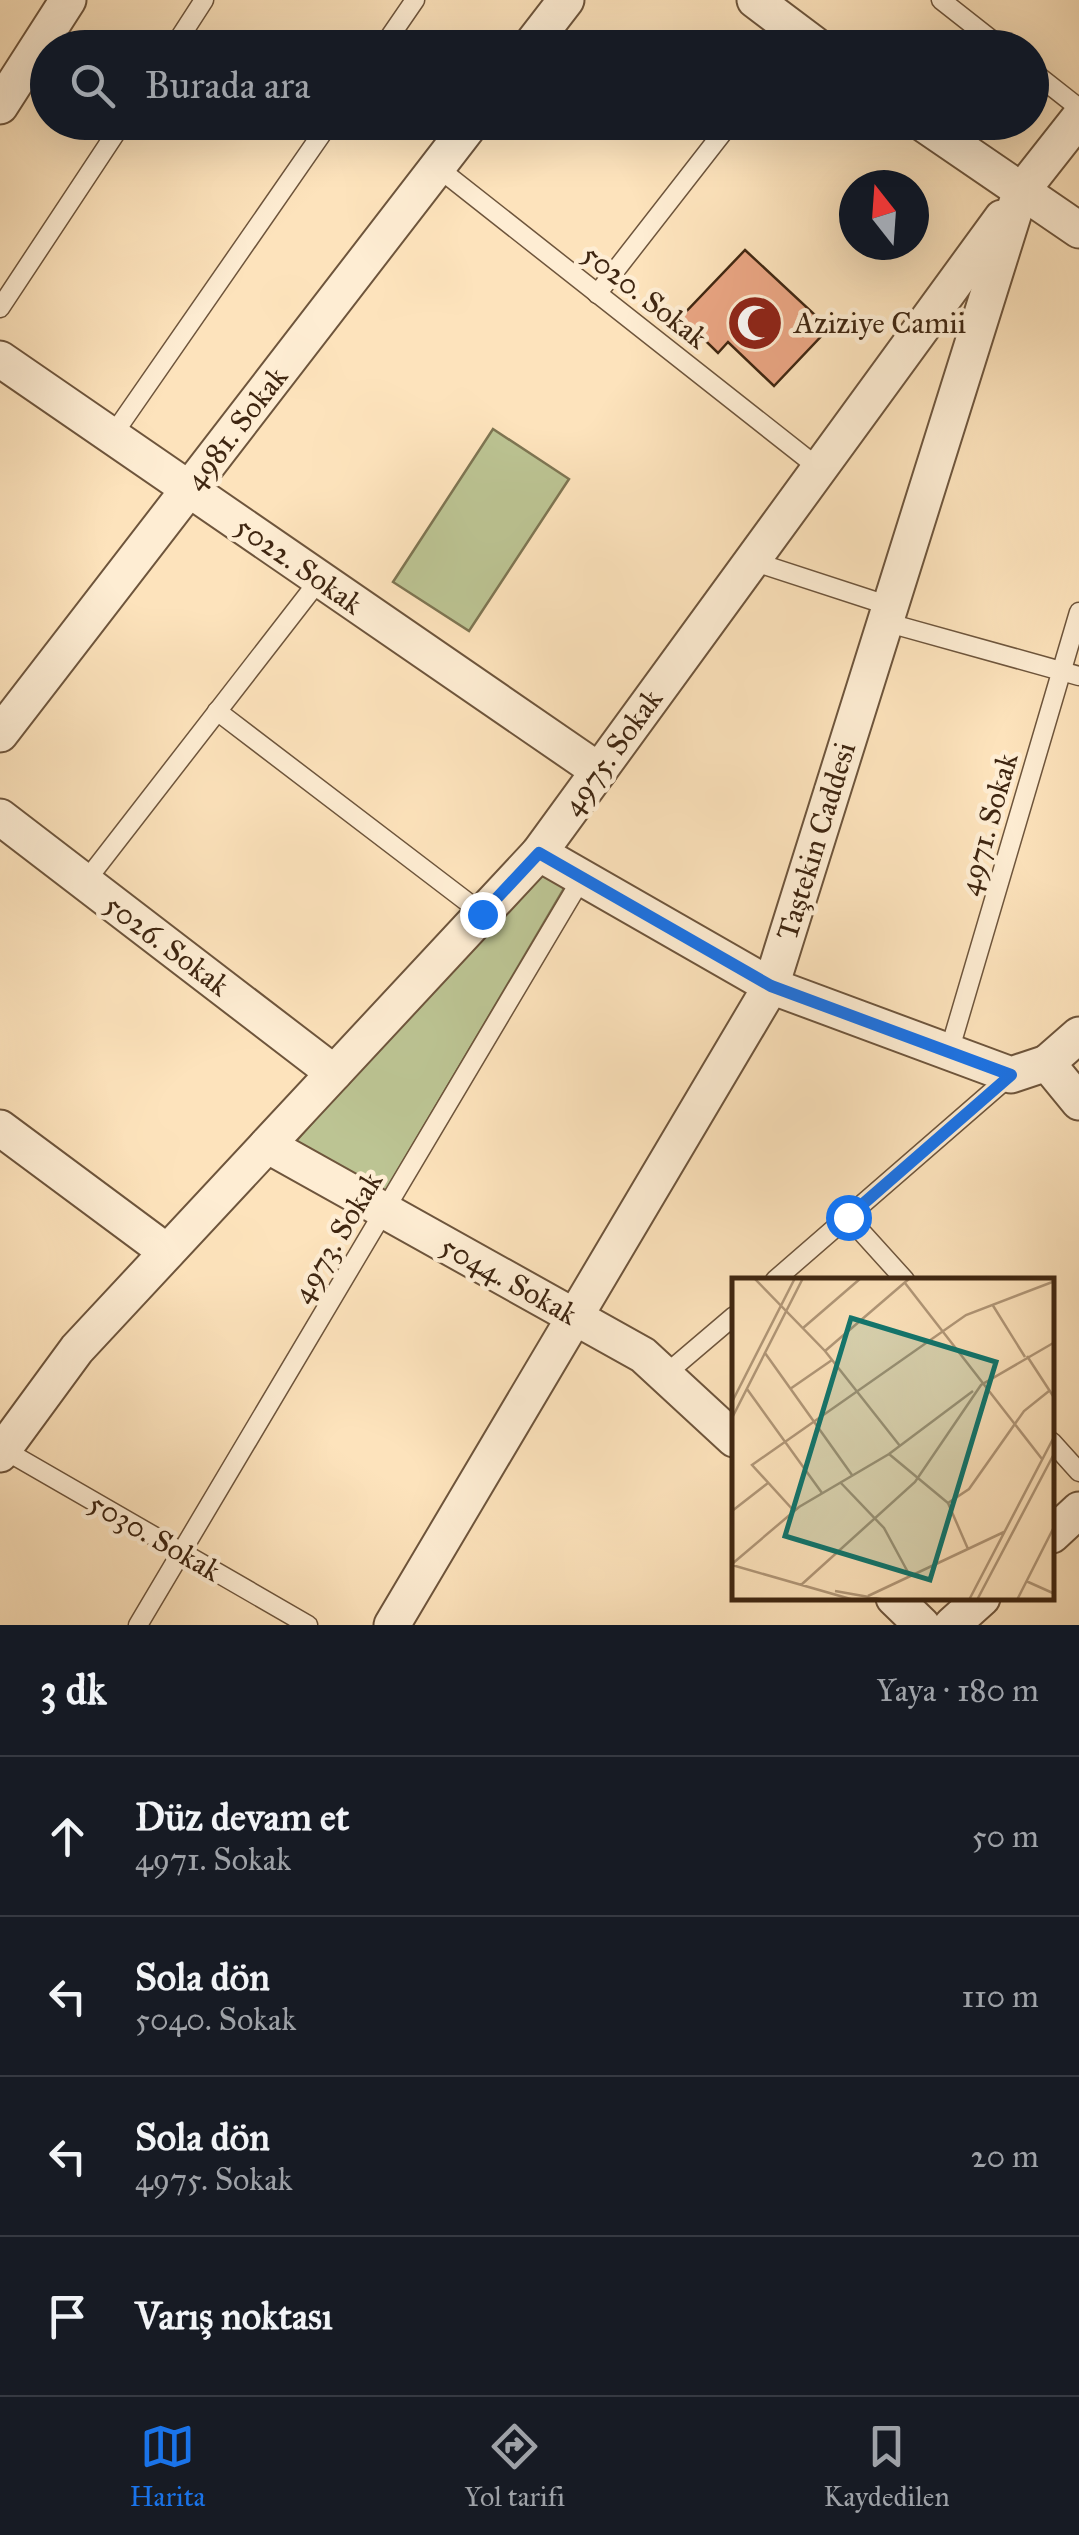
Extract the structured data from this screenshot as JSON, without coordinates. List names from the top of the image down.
{
  "streets": {
    "street": [
      "4981. Sokak",
      "5022. Sokak",
      "4975. Sokak",
      "Taştekin Caddesi",
      "5026. Sokak",
      "5044. Sokak"
    ],
    "lane": [
      "5020. Sokak",
      "4971. Sokak",
      "4973. Sokak",
      "5030. Sokak"
    ]
  },
  "crossings": [
    ["5020. Sokak", "4981. Sokak"],
    ["5020. Sokak", "4975. Sokak"],
    ["4981. Sokak", "5022. Sokak"],
    ["5022. Sokak", "4975. Sokak"],
    ["4975. Sokak", "Taştekin Caddesi"],
    ["4975. Sokak", "5026. Sokak"],
    ["4975. Sokak", "5044. Sokak"],
    ["4975. Sokak", "5030. Sokak"],
    ["Taştekin Caddesi", "5044. Sokak"],
    ["4973. Sokak", "5044. Sokak"],
    ["4973. Sokak", "5030. Sokak"]
  ],
  "places": {
    "mosque": ["Aziziye Camii"]
  },
  "north": "top",
  "page": {
    "search": "Burada ara",
    "heading": ["3 dk", "Yaya · 180 m"],
    "list": [
      ["Düz devam et", "4971. Sokak", "50 m"],
      ["Sola dön", "5040. Sokak", "110 m"],
      ["Sola dön", "4975. Sokak", "20 m"],
      "Varış noktası"
    ],
    "nav": ["Harita", "Yol tarifi", "Kaydedilen"]
  }
}
